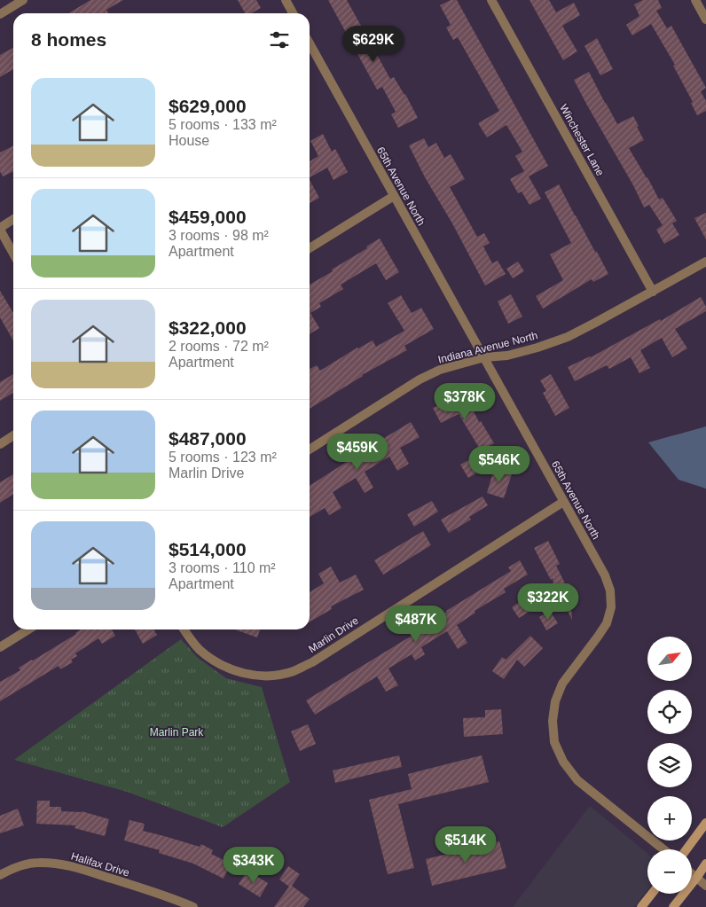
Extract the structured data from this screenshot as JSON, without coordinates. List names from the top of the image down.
{
  "streets": {
    "street": [
      "Winchester Lane",
      "65th Avenue North",
      "Indiana Avenue North",
      "Marlin Drive",
      "Halifax Drive"
    ]
  },
  "crossings": [
    ["Winchester Lane", "Indiana Avenue North"],
    ["65th Avenue North", "Indiana Avenue North"],
    ["65th Avenue North", "Marlin Drive"]
  ],
  "parks": ["Marlin Park"],
  "north": "top right",
  "page": {
    "heading": "8 homes",
    "price": [
      "$629K",
      "$378K",
      "$459K",
      "$546K",
      "$322K",
      "$487K",
      "$514K",
      "$343K"
    ],
    "list": [
      {
        "name": "$629,000",
        "note": "5 rooms · 133 m² · House"
      },
      {
        "name": "$459,000",
        "note": "3 rooms · 98 m² · Apartment"
      },
      {
        "name": "$322,000",
        "note": "2 rooms · 72 m² · Apartment"
      },
      {
        "name": "$487,000",
        "note": "5 rooms · 123 m² · Marlin Drive"
      },
      {
        "name": "$514,000",
        "note": "3 rooms · 110 m² · Apartment"
      }
    ],
    "map_buttons": ["+", "−"]
  }
}
